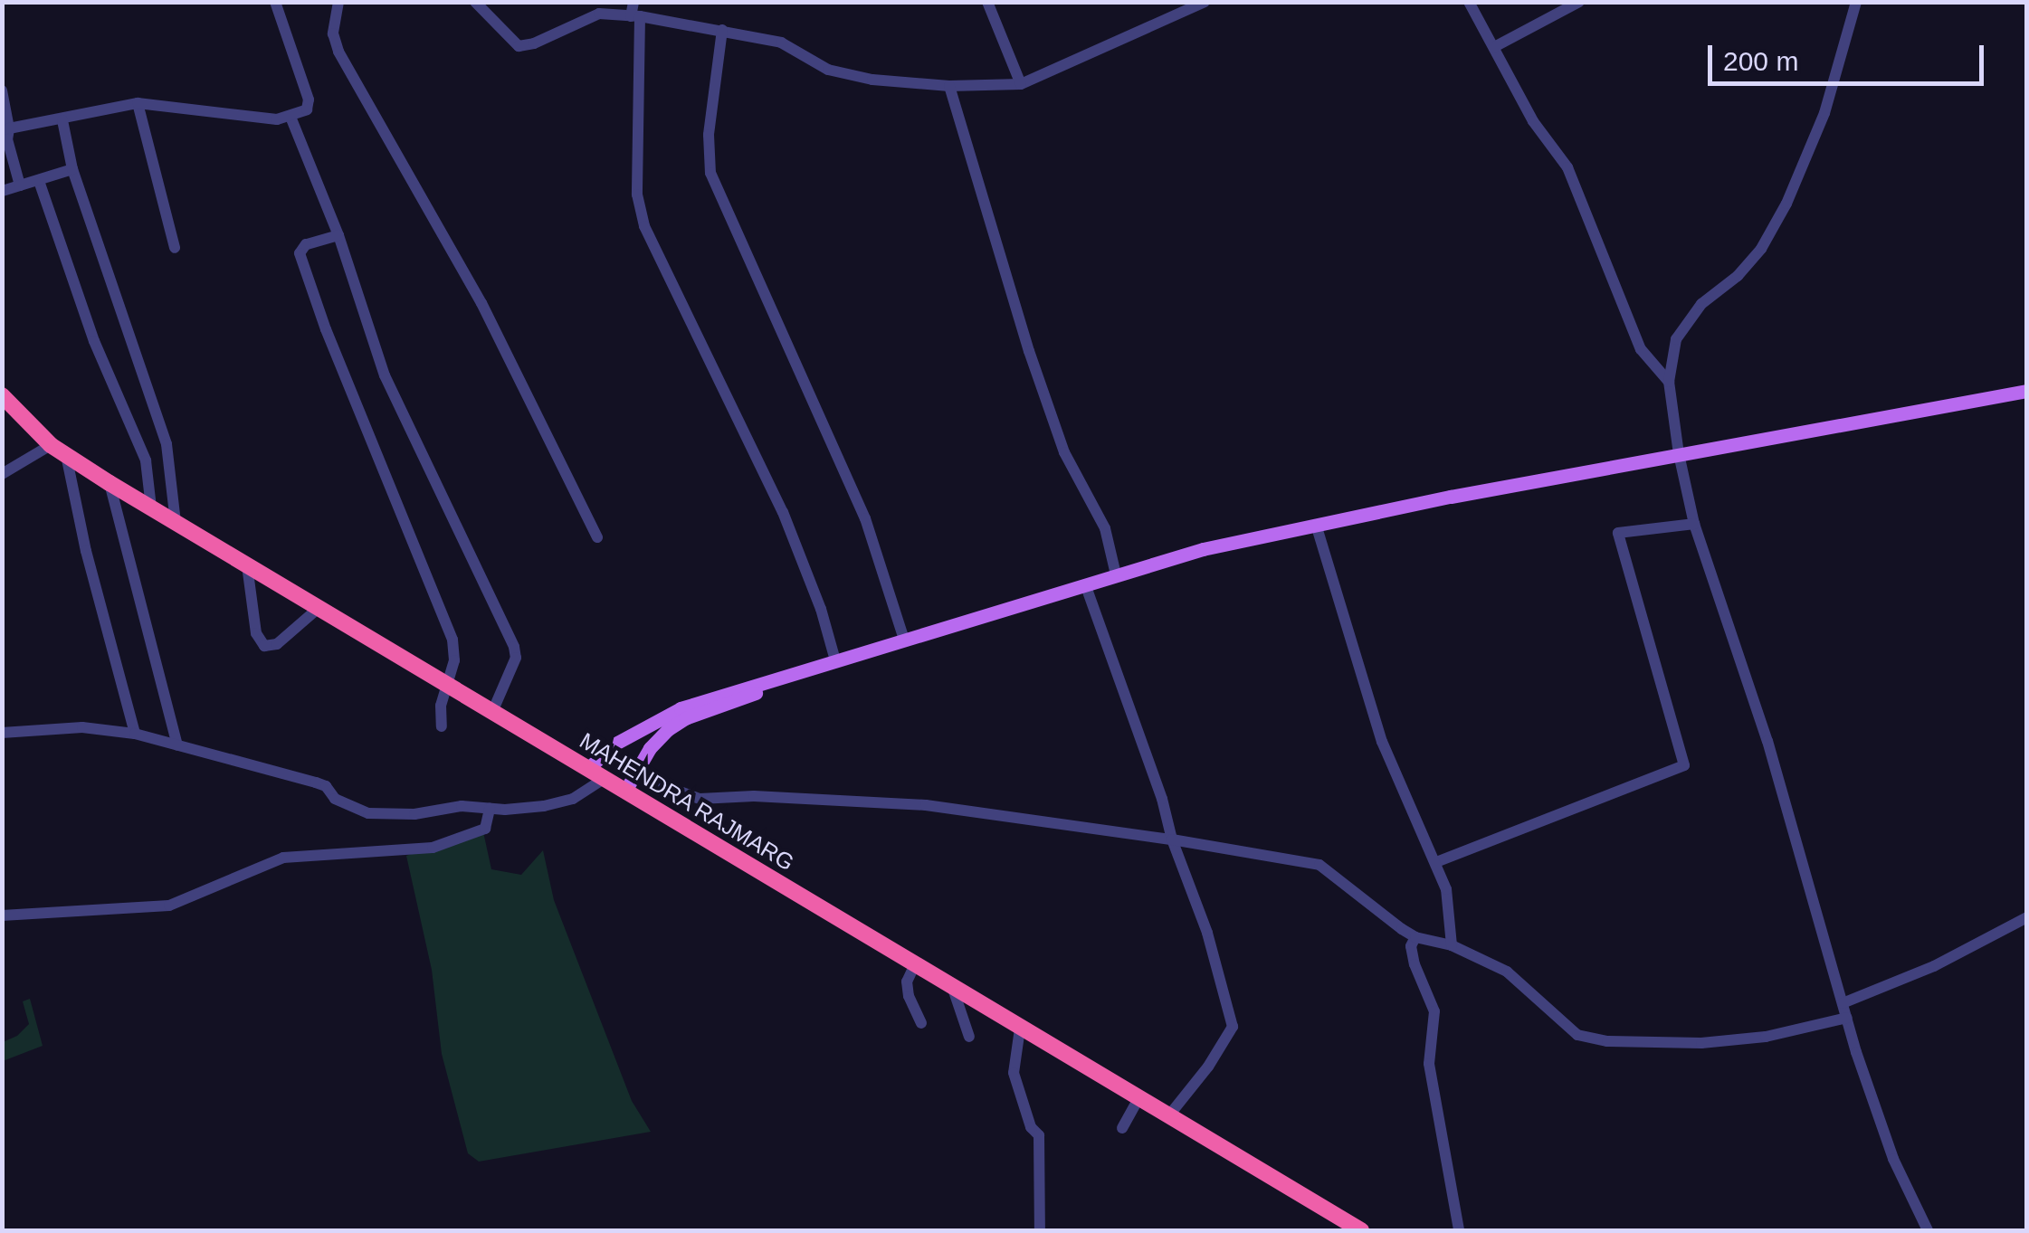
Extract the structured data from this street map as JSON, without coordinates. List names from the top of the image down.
{
  "streets": {
    "highway": ["MAHENDRA RAJMARG"]
  },
  "scale_bar": "200 m"
}
